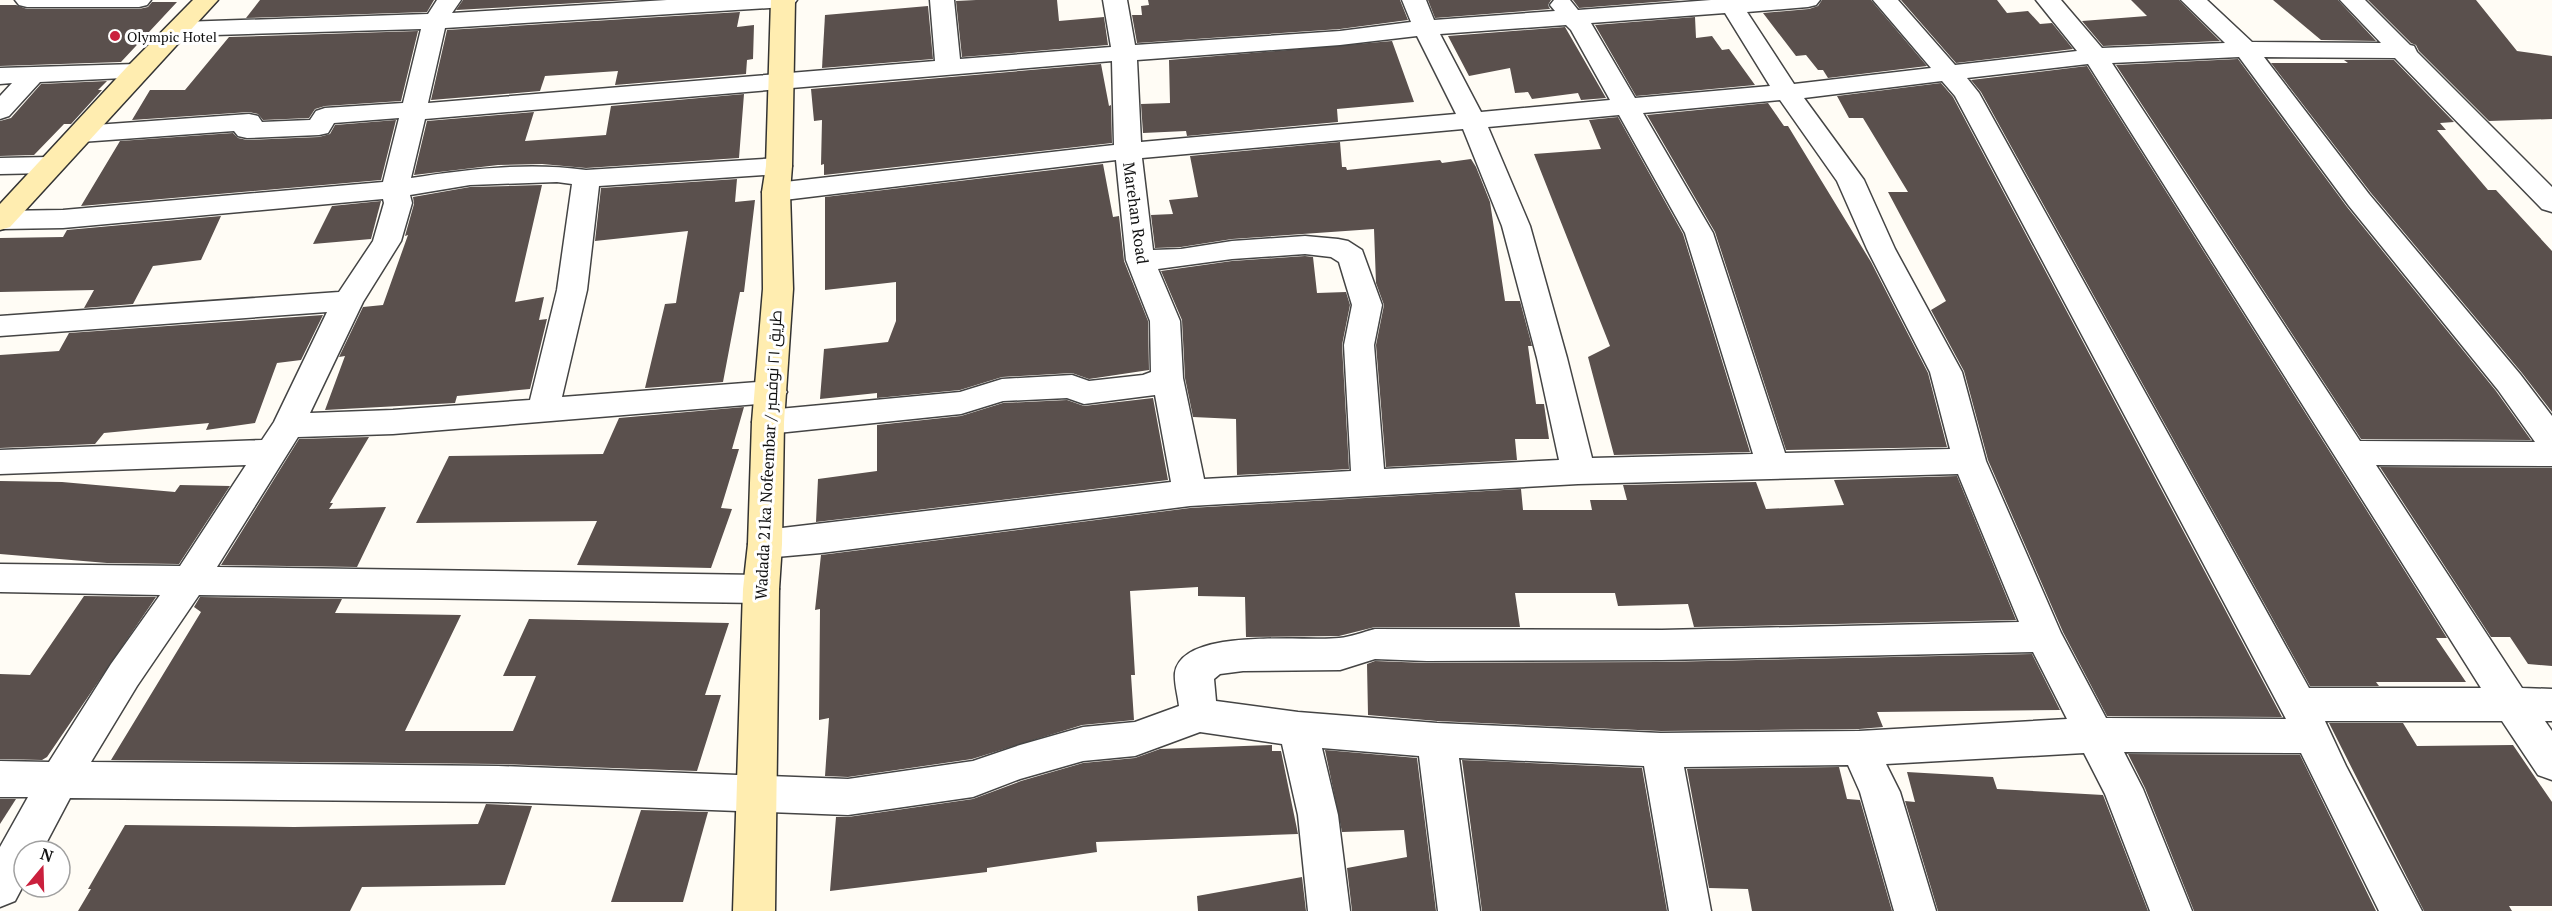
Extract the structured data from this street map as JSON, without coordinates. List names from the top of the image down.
{
  "streets": {
    "street": ["Marehan Road", "Wadada 21ka Nofeembar / طريق ٢١ نوفمبر"]
  },
  "places": ["Olympic Hotel"],
  "north": "top"
}
